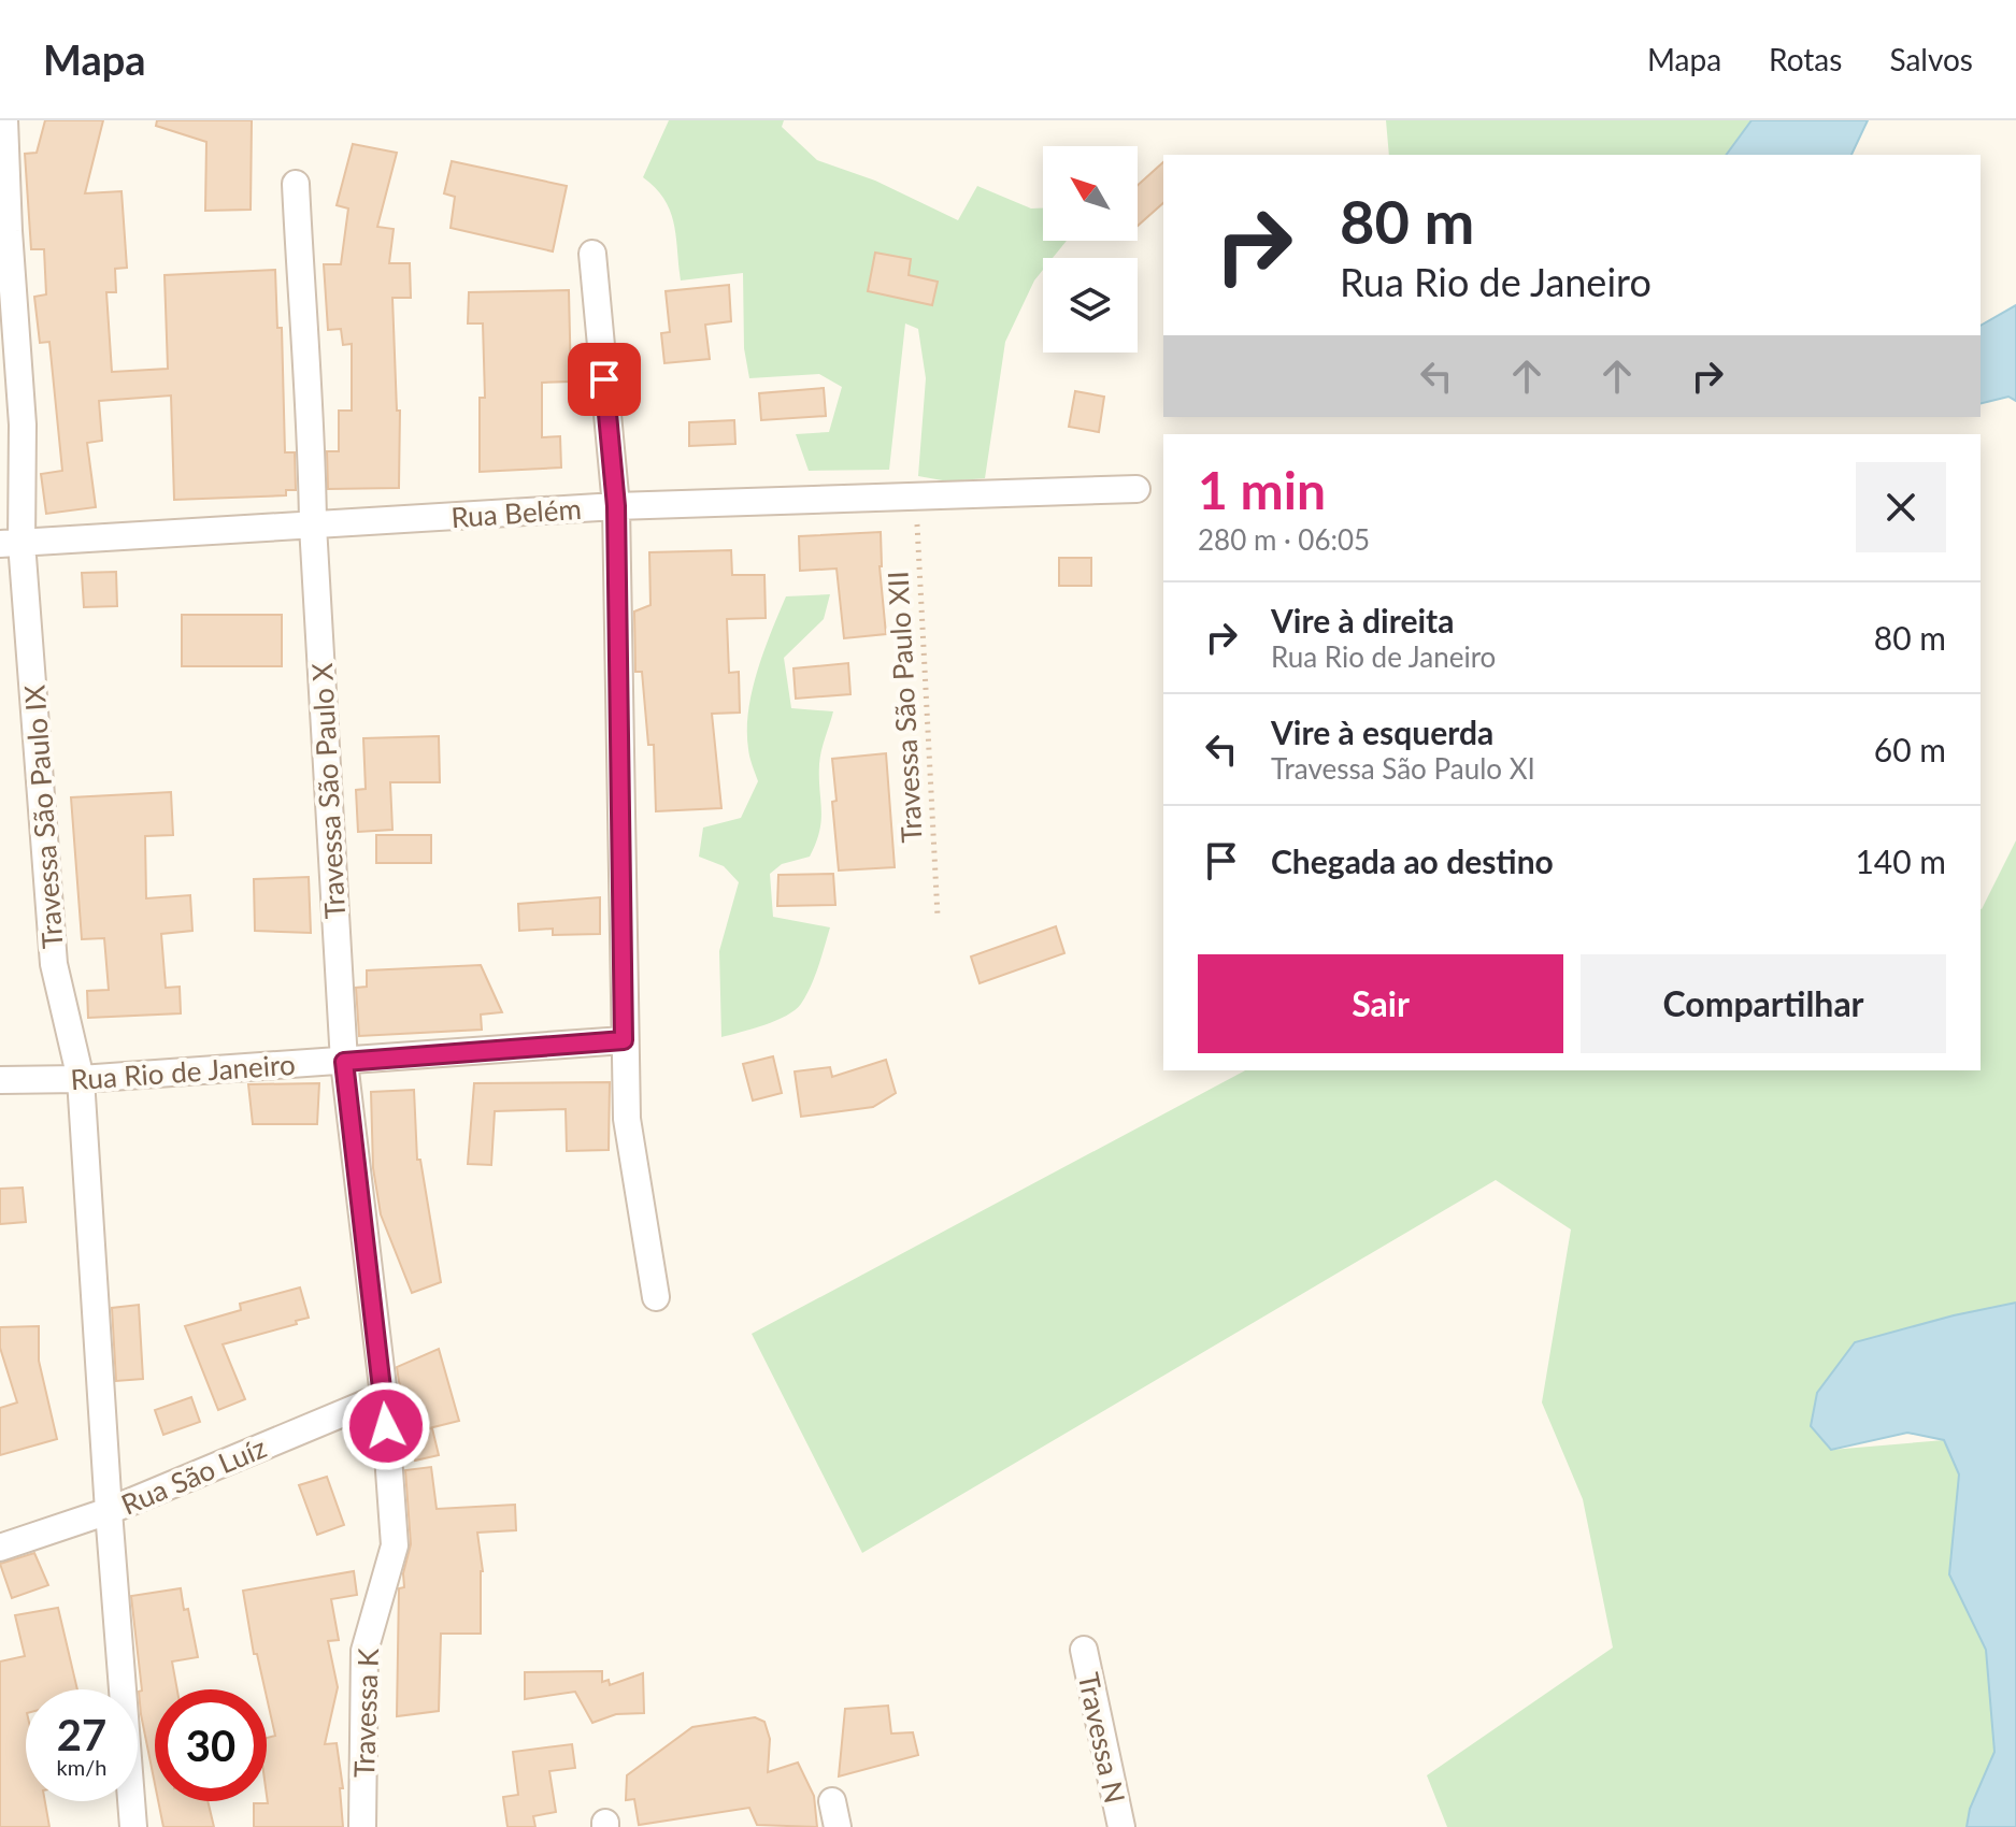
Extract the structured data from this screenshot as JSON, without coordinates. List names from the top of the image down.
{
  "streets": {
    "street": [
      "Rua Belém",
      "Travessa São Paulo X",
      "Travessa São Paulo IX",
      "Rua Rio de Janeiro",
      "Rua São Luíz",
      "Travessa K",
      "Travessa N"
    ],
    "path": ["Travessa São Paulo XII"]
  },
  "crossings": [
    ["Rua Belém", "Travessa São Paulo XII"],
    ["Rua Belém", "Travessa São Paulo X"],
    ["Rua Belém", "Travessa São Paulo IX"],
    ["Travessa São Paulo X", "Rua Rio de Janeiro"],
    ["Travessa São Paulo X", "Rua São Luíz"],
    ["Travessa São Paulo X", "Travessa K"],
    ["Travessa São Paulo IX", "Rua Rio de Janeiro"],
    ["Travessa São Paulo IX", "Rua São Luíz"],
    ["Rua São Luíz", "Travessa K"]
  ],
  "north": "top left",
  "page": {
    "header": "Mapa",
    "nav": ["Mapa", "Rotas", "Salvos"],
    "turn": ["80 m", "Rua Rio de Janeiro"],
    "heading": ["1 min", "280 m · 06:05"],
    "list": [
      {
        "name": "Vire à direita",
        "note": "Rua Rio de Janeiro",
        "value": "80 m"
      },
      {
        "name": "Vire à esquerda",
        "note": "Travessa São Paulo XI",
        "value": "60 m"
      },
      {
        "name": "Chegada ao destino",
        "value": "140 m"
      }
    ],
    "buttons": ["Sair", "Compartilhar"],
    "speed": "27 km/h",
    "limit": "30"
  }
}
